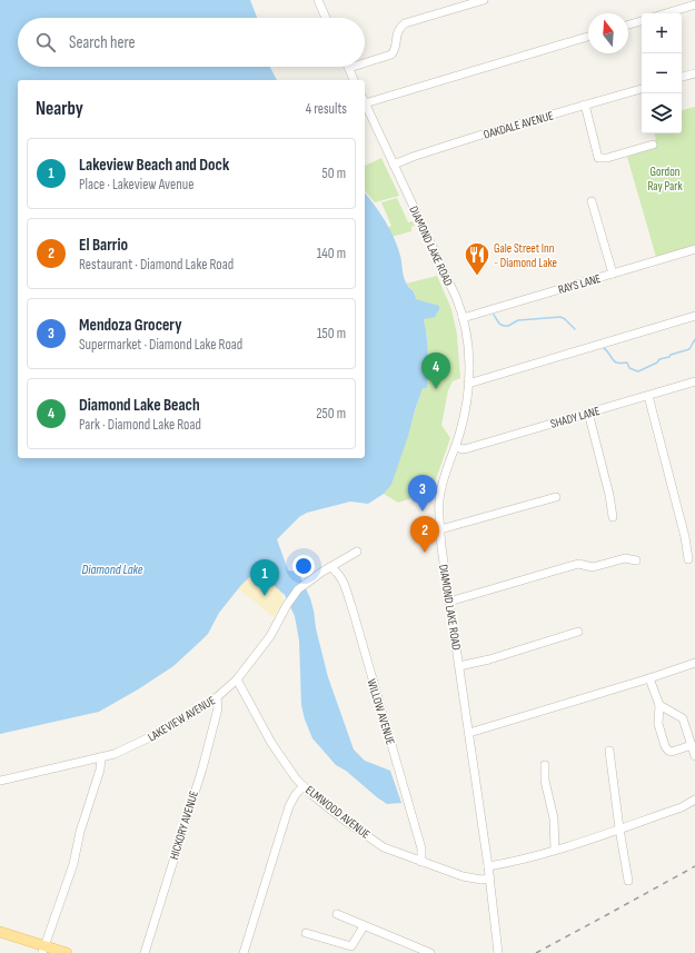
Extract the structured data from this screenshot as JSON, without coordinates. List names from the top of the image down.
{
  "streets": {
    "street": [
      "OAKDALE AVENUE",
      "DIAMOND LAKE ROAD",
      "RAYS LANE",
      "SHADY LANE",
      "WILLOW AVENUE",
      "LAKEVIEW AVENUE",
      "ELMWOOD AVENUE",
      "HICKORY AVENUE"
    ]
  },
  "crossings": [
    ["OAKDALE AVENUE", "DIAMOND LAKE ROAD"],
    ["DIAMOND LAKE ROAD", "RAYS LANE"],
    ["DIAMOND LAKE ROAD", "SHADY LANE"],
    ["DIAMOND LAKE ROAD", "ELMWOOD AVENUE"],
    ["WILLOW AVENUE", "LAKEVIEW AVENUE"],
    ["WILLOW AVENUE", "ELMWOOD AVENUE"],
    ["LAKEVIEW AVENUE", "ELMWOOD AVENUE"],
    ["LAKEVIEW AVENUE", "HICKORY AVENUE"]
  ],
  "water": ["Diamond Lake"],
  "parks": ["Gordon Ray Park"],
  "places": {
    "restaurant": ["Gale Street Inn - Diamond Lake"]
  },
  "north": "top",
  "page": {
    "map_buttons": ["+", "−"],
    "search": "Search here",
    "heading": ["Nearby", "4 results"],
    "list": [
      {
        "mark": "1",
        "name": "Lakeview Beach and Dock",
        "note": "Place · Lakeview Avenue",
        "value": "50 m"
      },
      {
        "mark": "2",
        "name": "El Barrio",
        "note": "Restaurant · Diamond Lake Road",
        "value": "140 m"
      },
      {
        "mark": "3",
        "name": "Mendoza Grocery",
        "note": "Supermarket · Diamond Lake Road",
        "value": "150 m"
      },
      {
        "mark": "4",
        "name": "Diamond Lake Beach",
        "note": "Park · Diamond Lake Road",
        "value": "250 m"
      }
    ],
    "pins": [
      "4",
      "3",
      "2",
      "1"
    ]
  }
}
